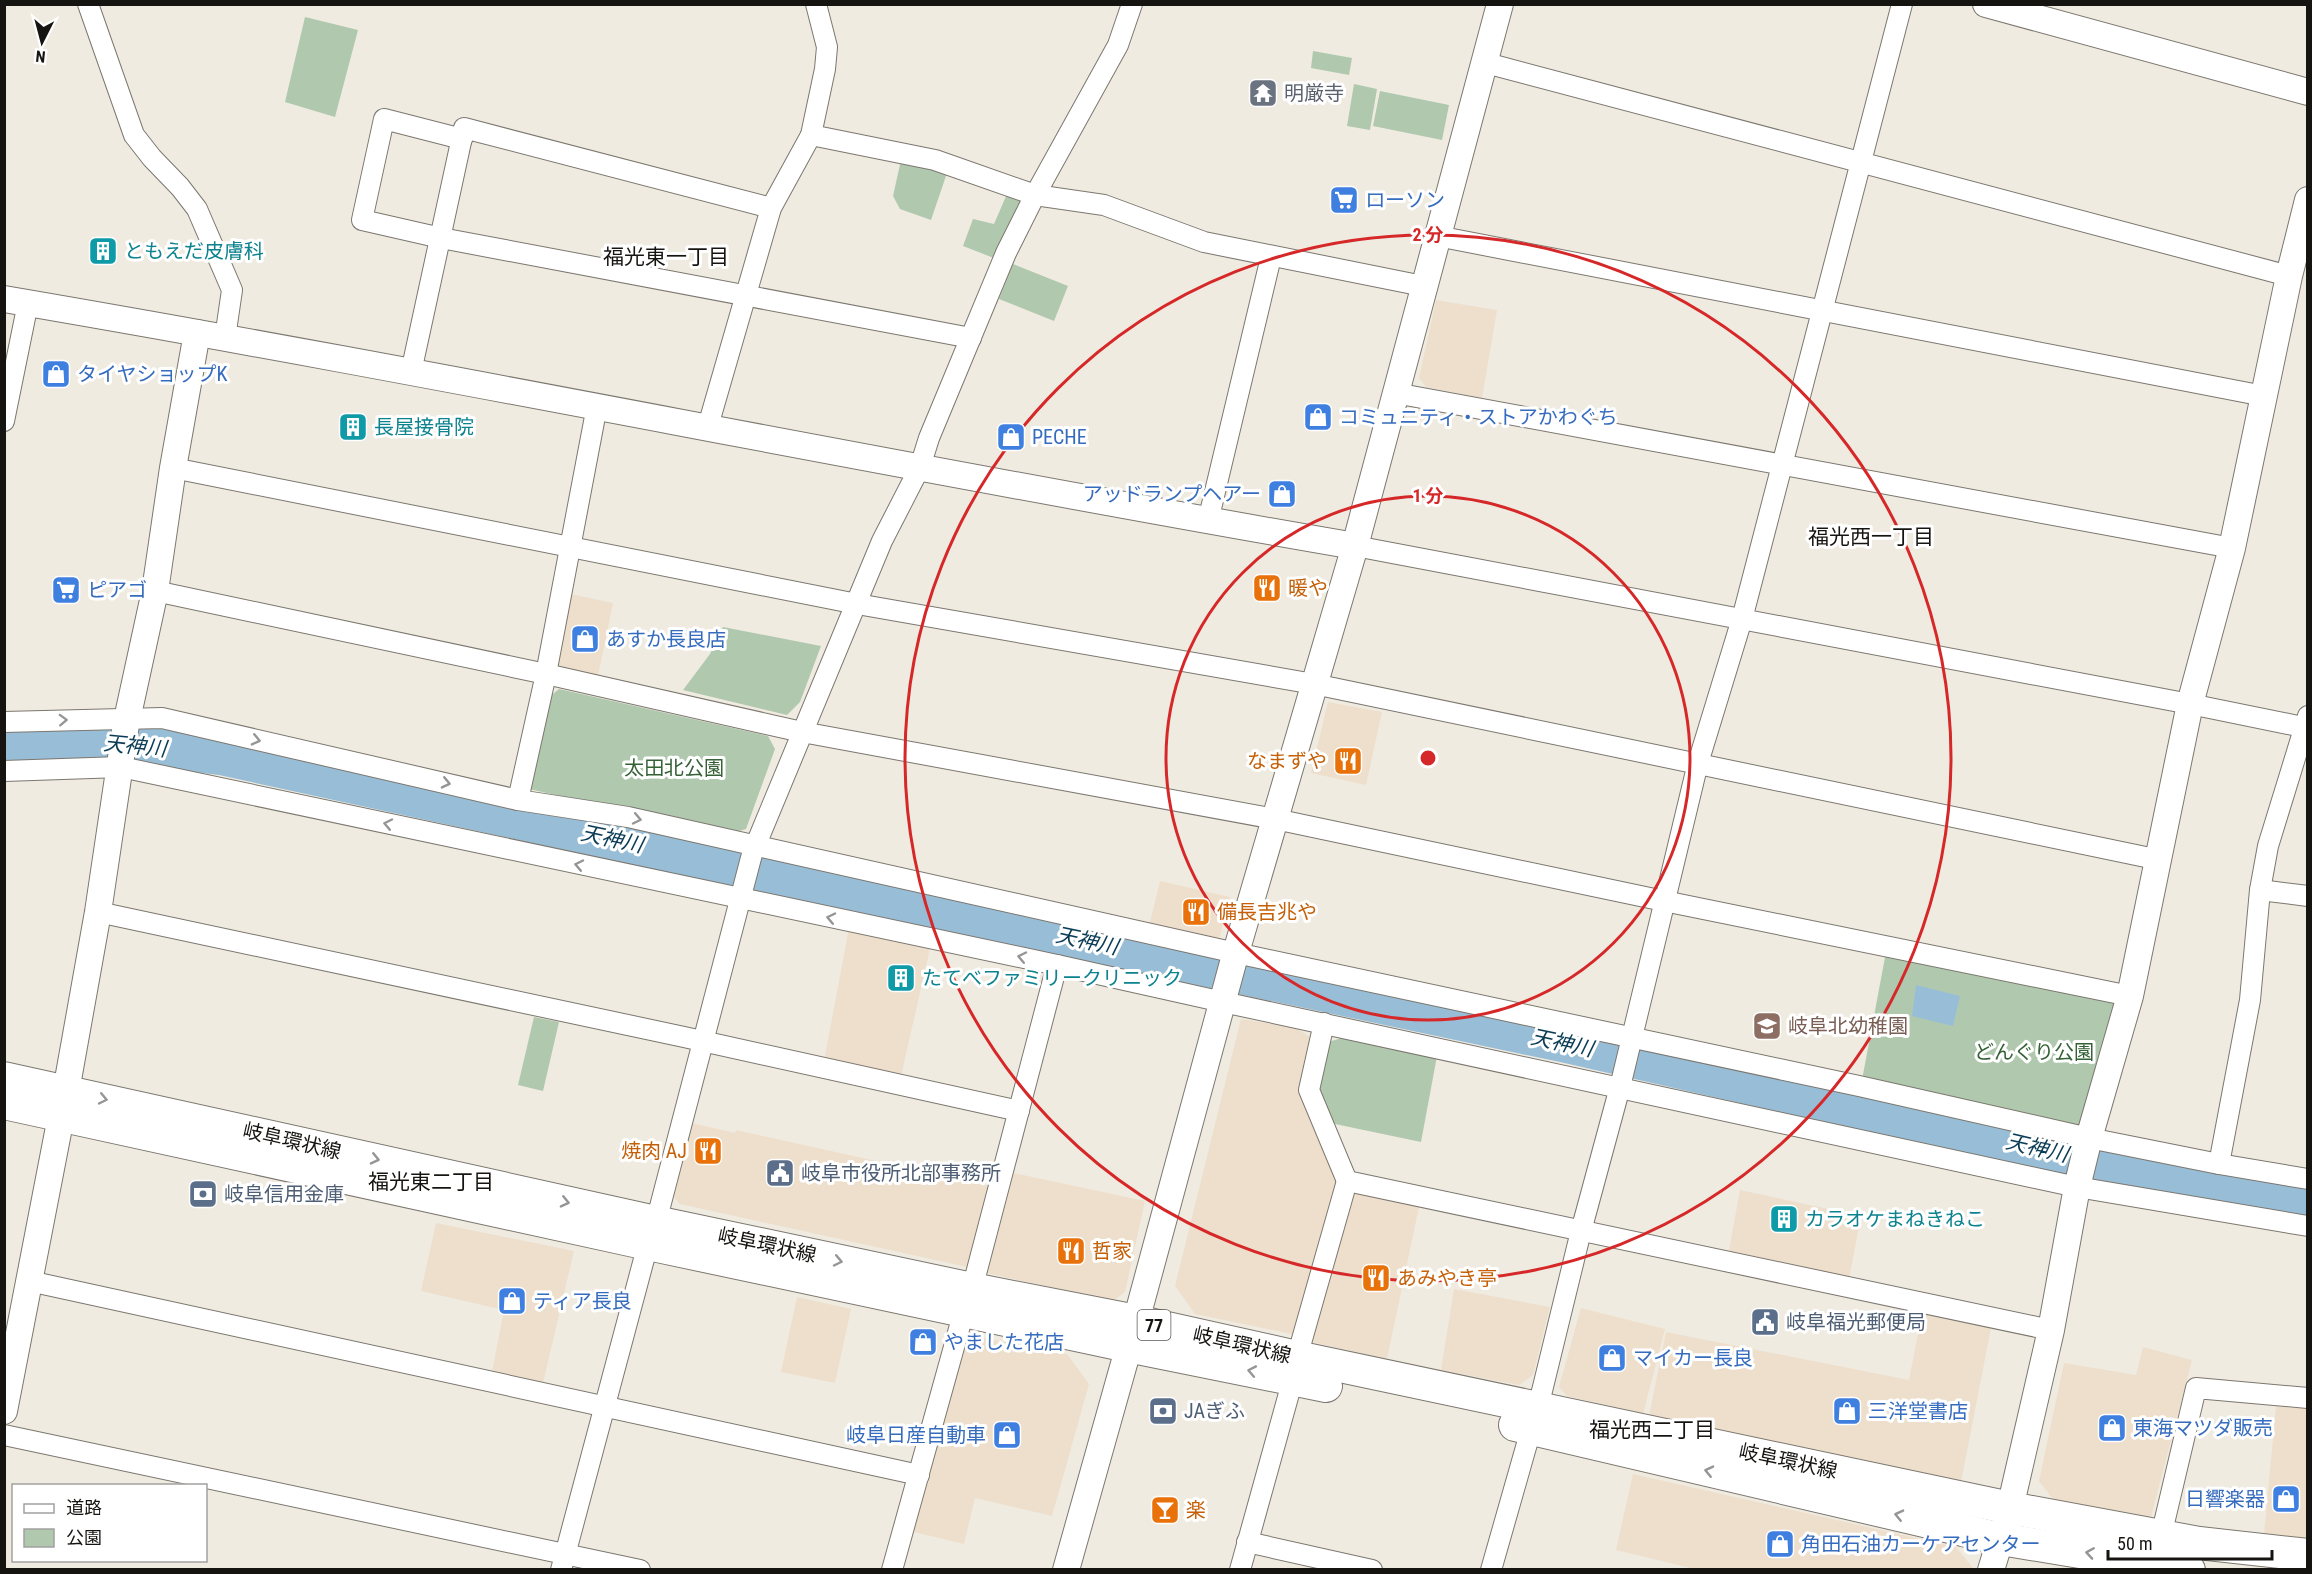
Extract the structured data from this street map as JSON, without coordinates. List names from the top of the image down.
{
  "streets": {
    "main road": ["岐阜環状線", "77"]
  },
  "districts": [
    "福光東一丁目",
    "福光西一丁目",
    "福光東二丁目",
    "福光西二丁目"
  ],
  "water": ["天神川"],
  "parks": ["太田北公園", "どんぐり公園"],
  "places": {
    "temple": ["明厳寺"],
    "supermarket": ["ローソン", "ピアゴ"],
    "building": [
      "ともえだ皮膚科",
      "長屋接骨院",
      "たてべファミリークリニック",
      "カラオケまねきねこ"
    ],
    "shop": [
      "タイヤショップK",
      "コミュニティ・ストアかわぐち",
      "PECHE",
      "アッドランプヘアー",
      "あすか長良店",
      "ティア長良",
      "やました花店",
      "マイカー長良",
      "三洋堂書店",
      "東海マツダ販売",
      "岐阜日産自動車",
      "日響楽器",
      "角田石油カーケアセンター"
    ],
    "restaurant": [
      "暖や",
      "なまずや",
      "備長吉兆や",
      "焼肉 AJ",
      "哲家",
      "あみやき亭"
    ],
    "school or university": ["岐阜北幼稚園"],
    "public building": ["岐阜市役所北部事務所", "岐阜福光郵便局"],
    "bank": ["岐阜信用金庫", "JAぎふ"],
    "bar": ["楽"]
  },
  "legend": ["道路", "公園"],
  "scale_bar": "50 m",
  "north": "bottom",
  "rings": ["2 分", "1 分"]
}
